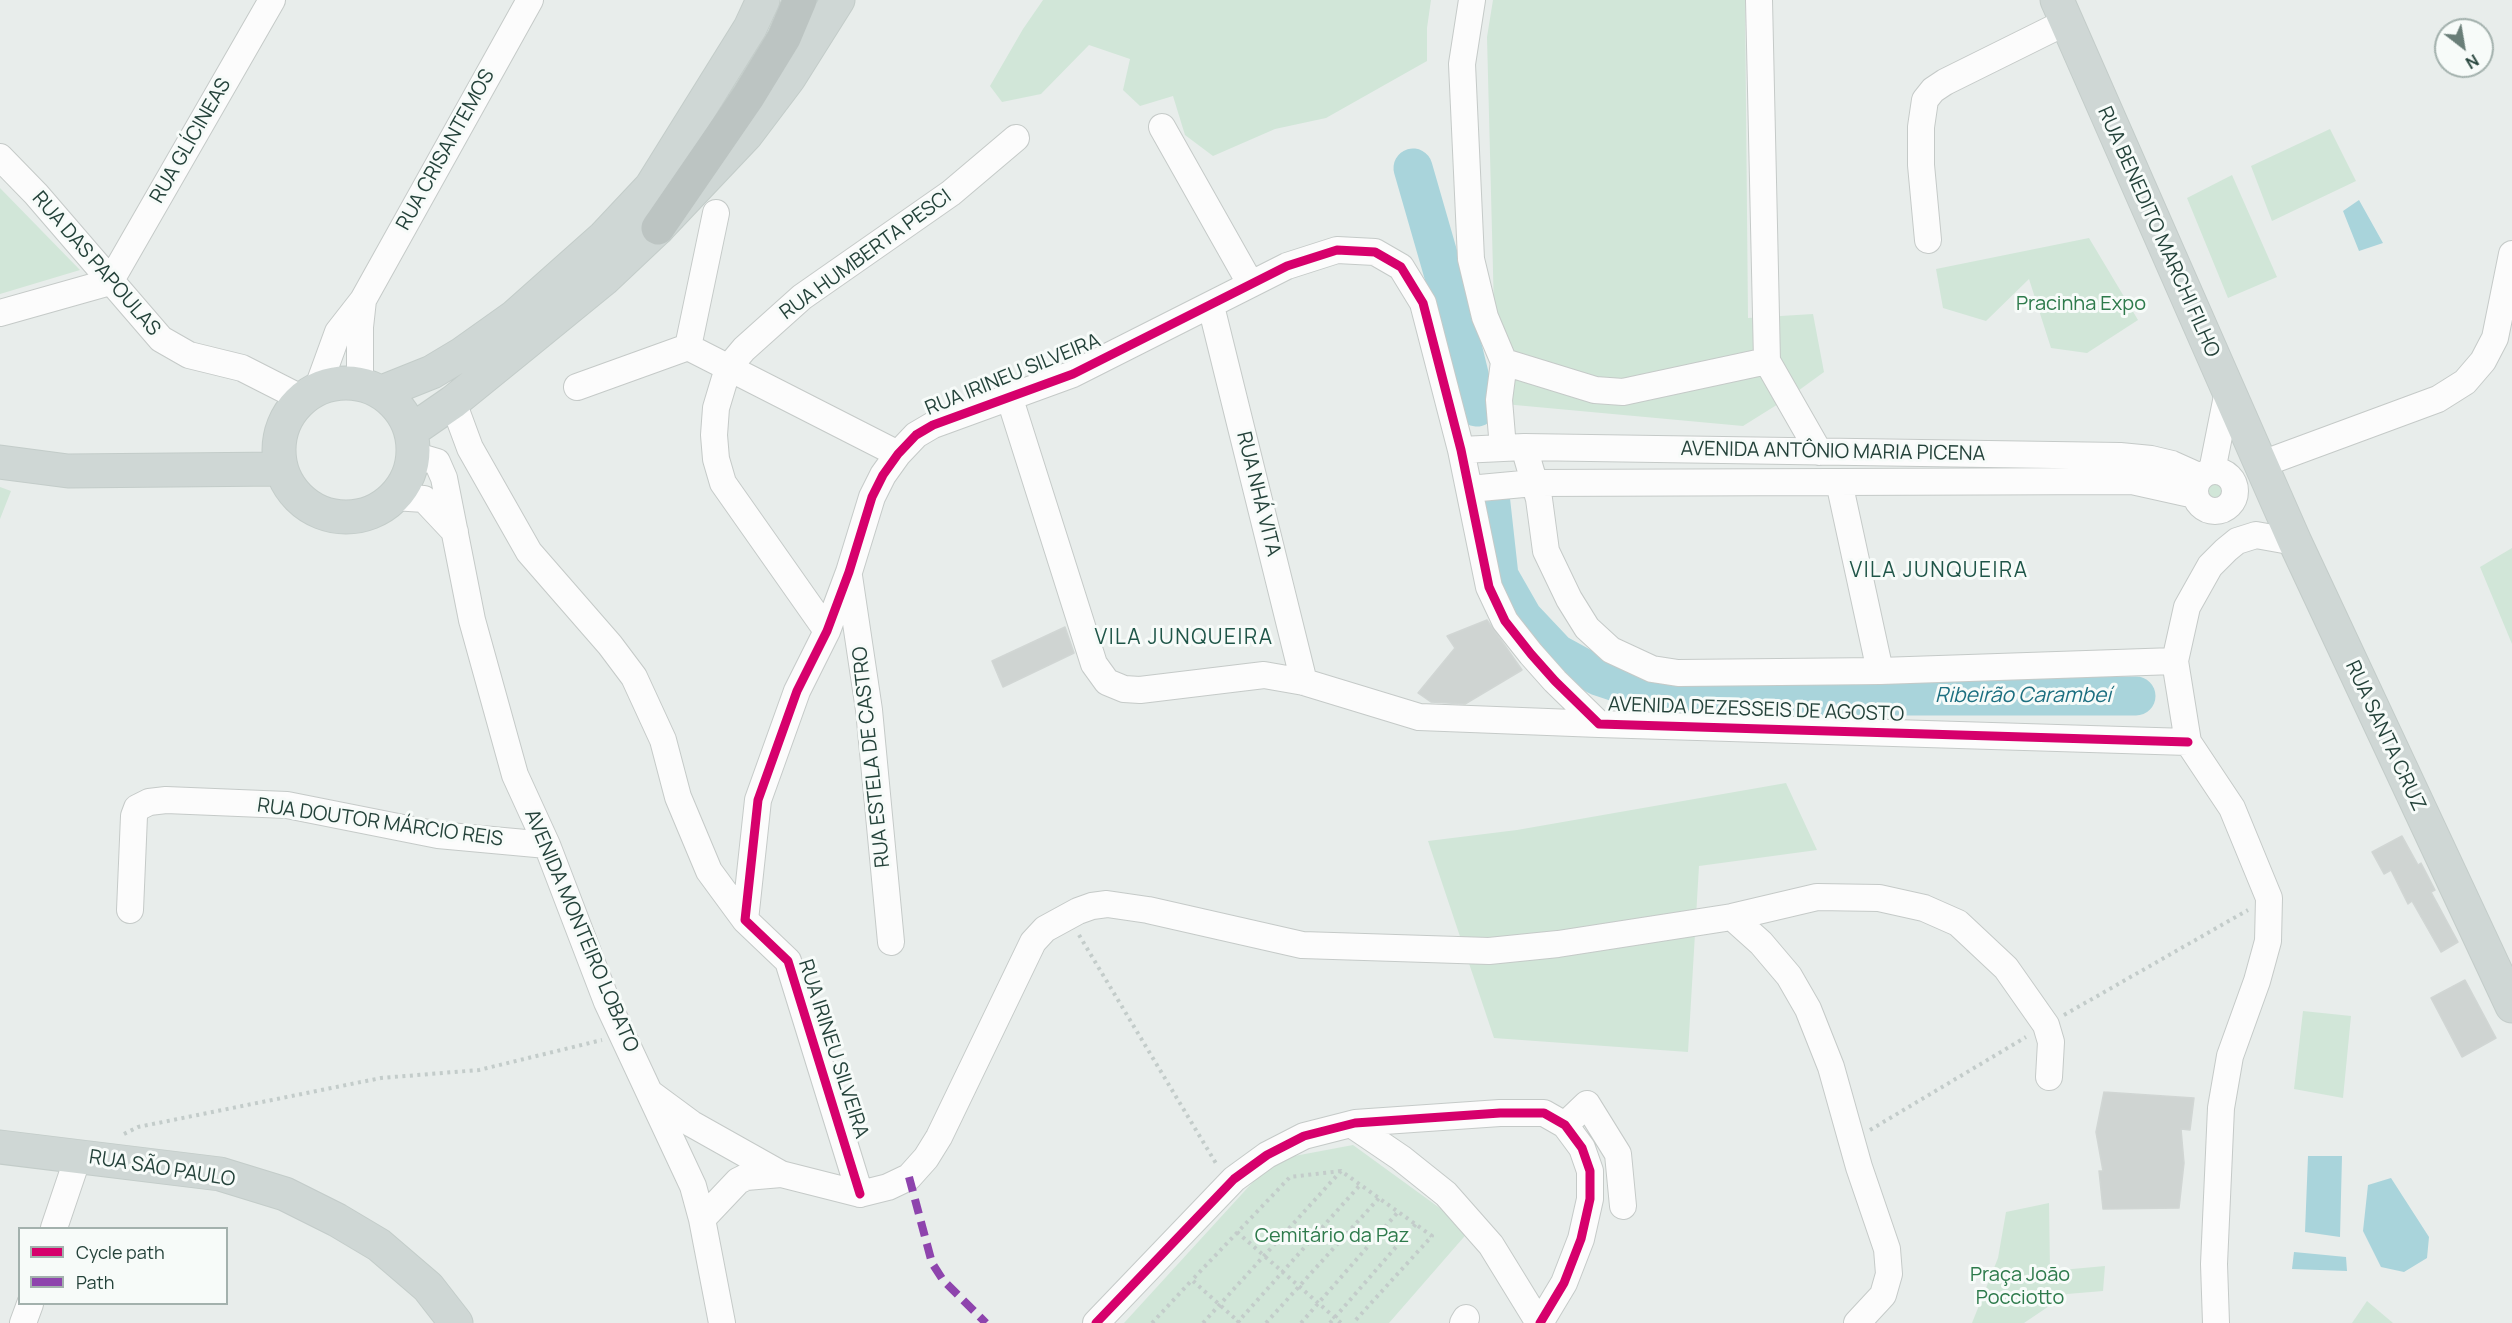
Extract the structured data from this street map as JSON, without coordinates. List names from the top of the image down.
{
  "streets": {
    "main road": ["RUA BENEDITO MARCHI FILHO", "RUA SANTA CRUZ", "RUA SÃO PAULO"],
    "street": [
      "RUA GLÍCINEAS",
      "RUA CRISANTEMOS",
      "RUA HUMBERTA PESCI",
      "RUA DAS PAPOULAS",
      "RUA IRINEU SILVEIRA",
      "AVENIDA ANTÔNIO MARIA PICENA",
      "RUA NHÁ VITA",
      "AVENIDA DEZESSEIS DE AGOSTO",
      "RUA ESTELA DE CASTRO",
      "RUA DOUTOR MÁRCIO REIS",
      "AVENIDA MONTEIRO LOBATO"
    ]
  },
  "crossings": [
    ["RUA GLÍCINEAS", "RUA DAS PAPOULAS"],
    ["RUA CRISANTEMOS", "RUA DAS PAPOULAS"],
    ["RUA CRISANTEMOS", "AVENIDA MONTEIRO LOBATO"],
    ["RUA BENEDITO MARCHI FILHO", "RUA SANTA CRUZ"],
    ["RUA HUMBERTA PESCI", "RUA IRINEU SILVEIRA"],
    ["RUA DAS PAPOULAS", "AVENIDA MONTEIRO LOBATO"],
    ["RUA IRINEU SILVEIRA", "AVENIDA ANTÔNIO MARIA PICENA"],
    ["RUA IRINEU SILVEIRA", "RUA NHÁ VITA"],
    ["RUA IRINEU SILVEIRA", "AVENIDA DEZESSEIS DE AGOSTO"],
    ["RUA IRINEU SILVEIRA", "RUA ESTELA DE CASTRO"],
    ["AVENIDA ANTÔNIO MARIA PICENA", "AVENIDA DEZESSEIS DE AGOSTO"],
    ["RUA DOUTOR MÁRCIO REIS", "AVENIDA MONTEIRO LOBATO"]
  ],
  "districts": ["VILA JUNQUEIRA", "VILA JUNQUEIRA"],
  "water": ["Ribeirão Carambeí"],
  "parks": ["Pracinha Expo", "Cemitário da Paz", "Praça João Pocciotto"],
  "legend": ["Cycle path", "Path"],
  "north": "bottom right"
}
